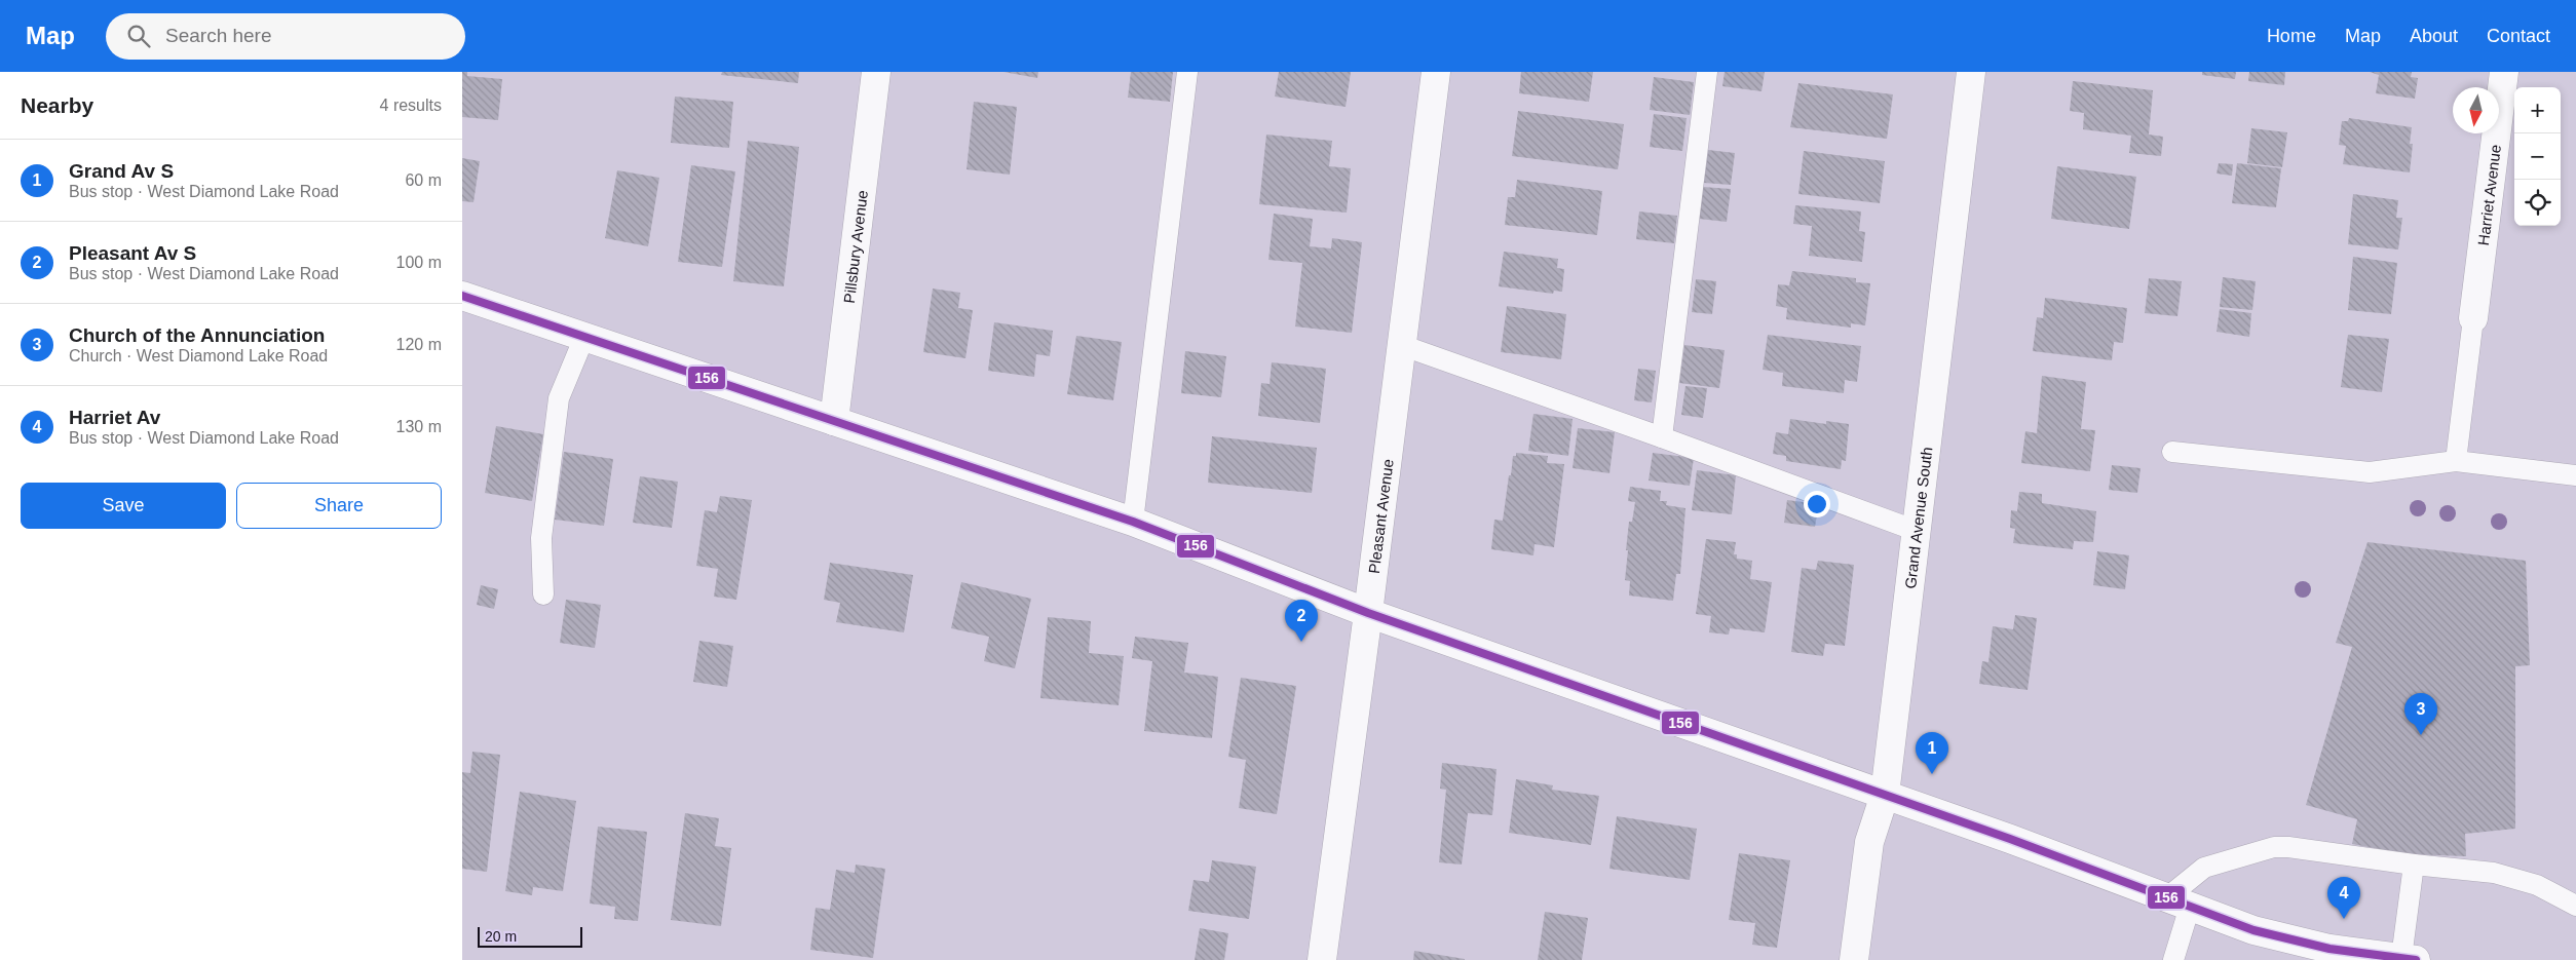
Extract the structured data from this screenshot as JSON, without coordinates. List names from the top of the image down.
{
  "streets": {
    "street": [
      "Harriet Avenue",
      "Pillsbury Avenue",
      "Pleasant Avenue",
      "Grand Avenue South"
    ]
  },
  "lines": ["transit line 156"],
  "scale_bar": "20 m",
  "north": "bottom",
  "page": {
    "header": "Map",
    "search": "Search here",
    "nav": [
      "Home",
      "Map",
      "About",
      "Contact"
    ],
    "heading": ["Nearby", "4 results"],
    "map_buttons": ["+", "−"],
    "list": [
      {
        "mark": "1",
        "name": "Grand Av S",
        "note": "Bus stop · West Diamond Lake Road",
        "value": "60 m"
      },
      {
        "mark": "2",
        "name": "Pleasant Av S",
        "note": "Bus stop · West Diamond Lake Road",
        "value": "100 m"
      },
      {
        "mark": "3",
        "name": "Church of the Annunciation",
        "note": "Church · West Diamond Lake Road",
        "value": "120 m"
      },
      {
        "mark": "4",
        "name": "Harriet Av",
        "note": "Bus stop · West Diamond Lake Road",
        "value": "130 m"
      }
    ],
    "buttons": ["Save", "Share"],
    "pins": [
      "2",
      "3",
      "1",
      "4"
    ],
    "scale": "20 m"
  }
}
